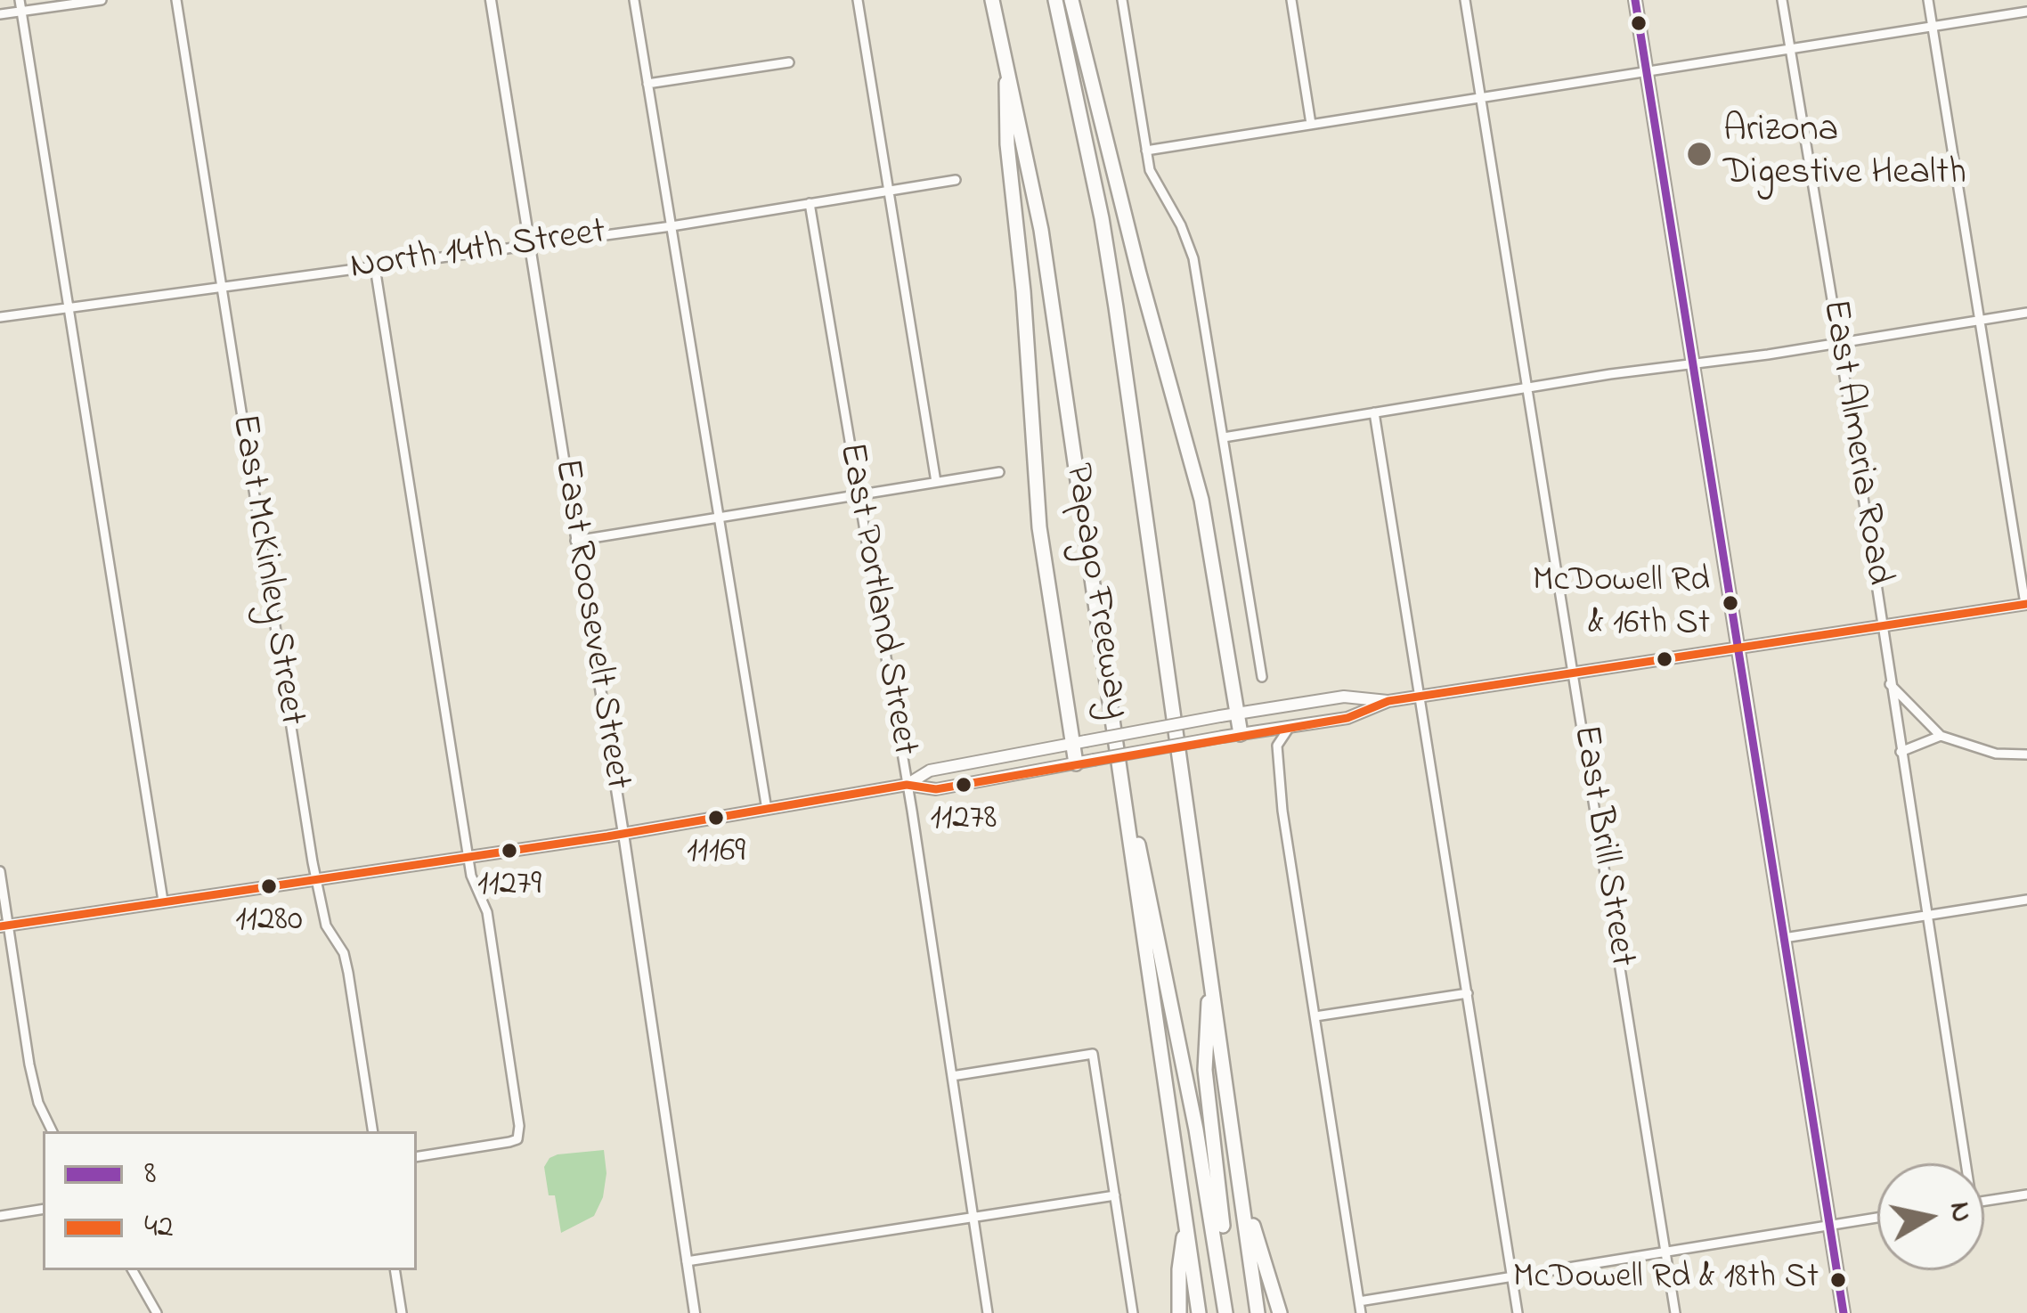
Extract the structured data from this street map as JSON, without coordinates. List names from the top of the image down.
{
  "streets": {
    "highway": ["Papago Freeway"],
    "street": [
      "North 14th Street",
      "East Almeria Road",
      "East McKinley Street",
      "East Portland Street",
      "East Roosevelt Street",
      "East Brill Street"
    ]
  },
  "crossings": [
    ["North 14th Street", "East McKinley Street"],
    ["North 14th Street", "East Portland Street"],
    ["North 14th Street", "East Roosevelt Street"]
  ],
  "places": [
    "Arizona Digestive Health",
    "McDowell Rd & 16th St",
    "11278",
    "11169",
    "11279",
    "11280",
    "McDowell Rd & 18th St"
  ],
  "lines": ["transit line 8", "transit line 42"],
  "legend": ["8", "42"],
  "north": "right"
}
